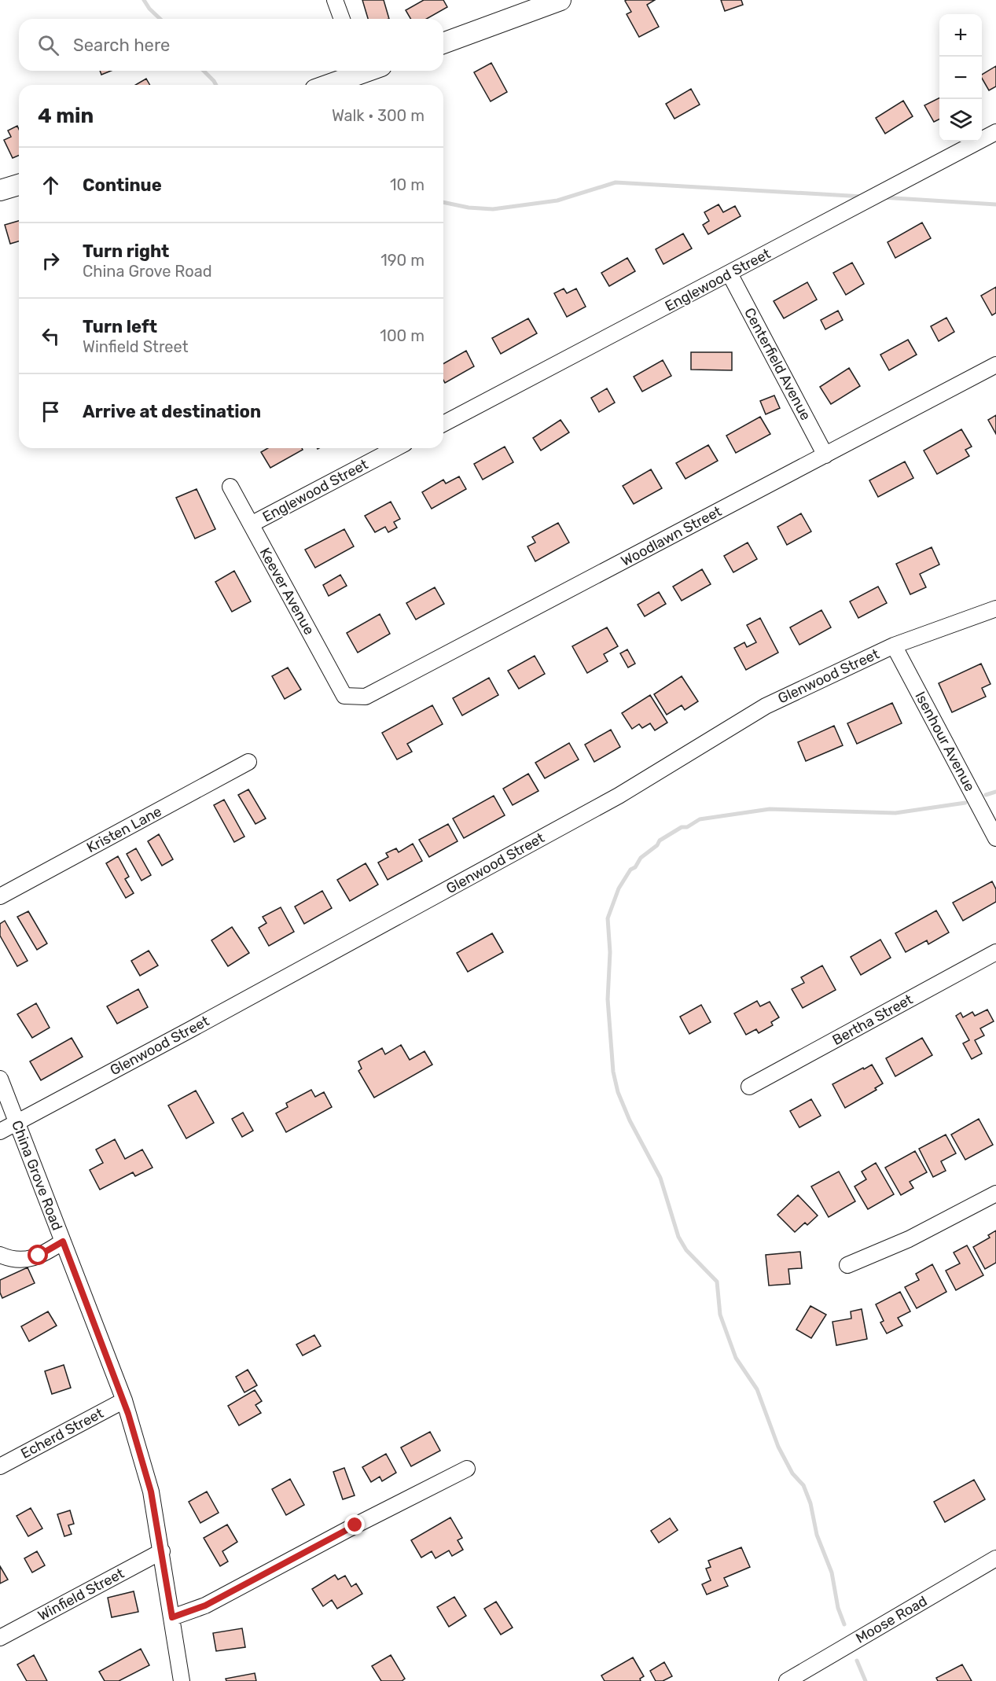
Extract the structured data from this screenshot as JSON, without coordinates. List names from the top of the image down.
{
  "streets": {
    "street": [
      "Englewood Street",
      "Centerfield Avenue",
      "Woodlawn Street",
      "Keever Avenue",
      "Glenwood Street",
      "Isenhour Avenue",
      "Kristen Lane",
      "Bertha Street",
      "China Grove Road",
      "Echerd Street",
      "Winfield Street",
      "Moose Road"
    ]
  },
  "crossings": [
    ["Englewood Street", "Centerfield Avenue"],
    ["Englewood Street", "Keever Avenue"],
    ["Centerfield Avenue", "Woodlawn Street"],
    ["Woodlawn Street", "Keever Avenue"],
    ["Glenwood Street", "Isenhour Avenue"],
    ["Glenwood Street", "China Grove Road"],
    ["China Grove Road", "Echerd Street"],
    ["China Grove Road", "Winfield Street"]
  ],
  "page": {
    "map_buttons": ["+", "−"],
    "search": "Search here",
    "heading": ["4 min", "Walk · 300 m"],
    "list": [
      ["Continue", "10 m"],
      ["Turn right", "China Grove Road", "190 m"],
      ["Turn left", "Winfield Street", "100 m"],
      "Arrive at destination"
    ]
  }
}
